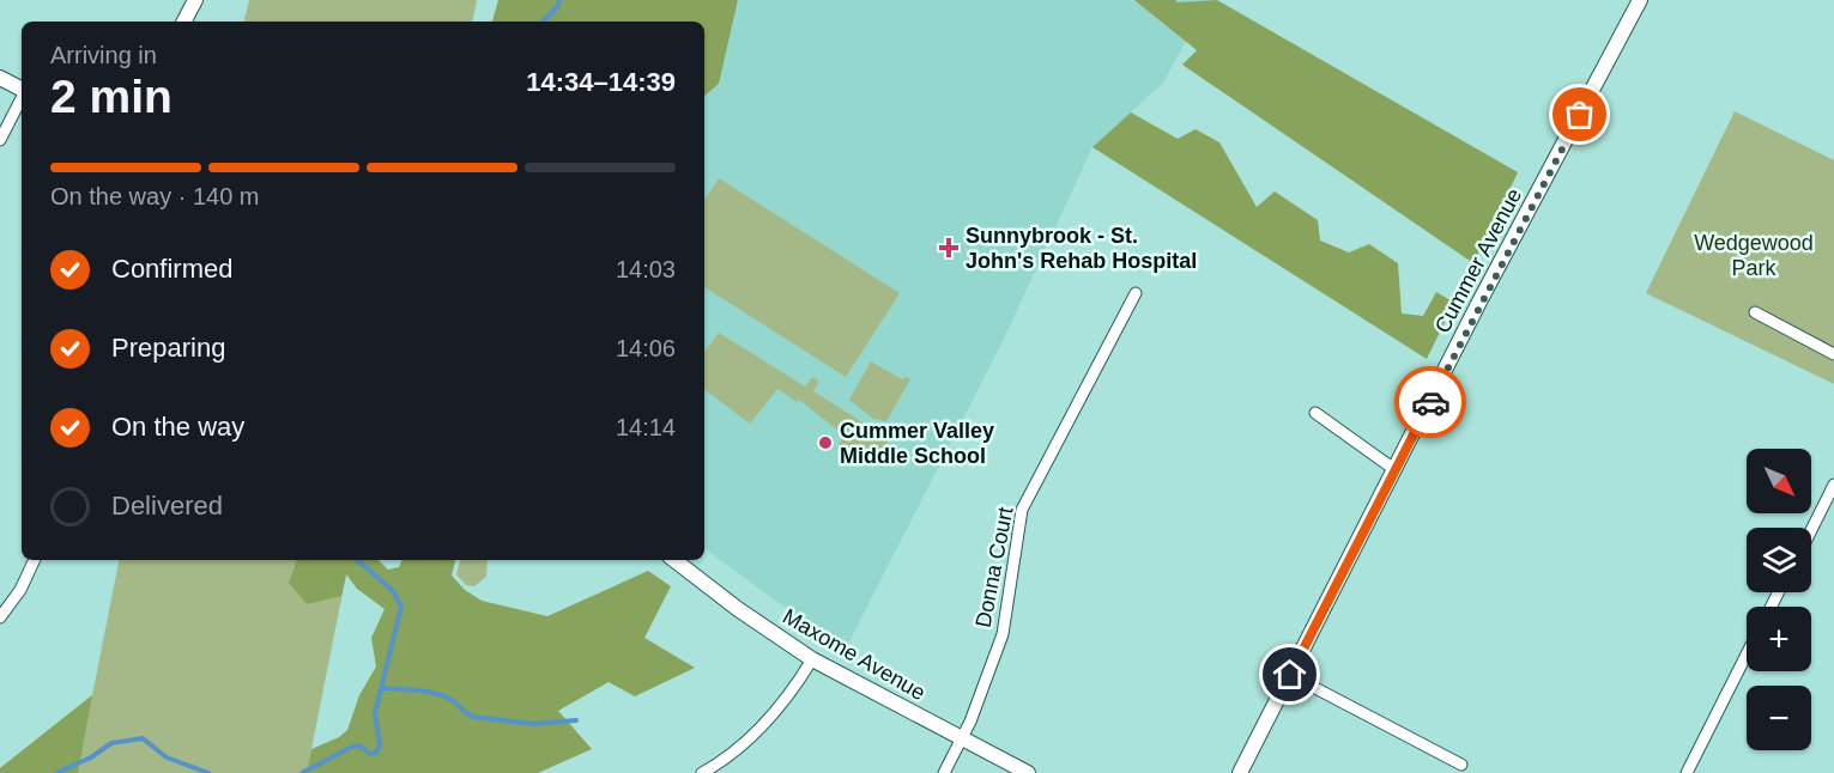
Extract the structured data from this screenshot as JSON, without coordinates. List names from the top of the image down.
{
  "streets": {
    "street": ["Cummer Avenue", "Donna Court", "Maxome Avenue"]
  },
  "crossings": [
    ["Donna Court", "Maxome Avenue"]
  ],
  "parks": ["Wedgewood Park"],
  "places": {
    "health": ["Sunnybrook - St. John's Rehab Hospital"],
    "other": ["Cummer Valley Middle School"]
  },
  "north": "bottom right",
  "page": {
    "heading": ["2 min", "Arriving in", "14:34–14:39"],
    "bar": "On the way · 140 m",
    "list": [
      ["Confirmed", "14:03"],
      ["Preparing", "14:06"],
      ["On the way", "14:14"],
      "Delivered"
    ],
    "map_buttons": ["+", "−"]
  }
}
